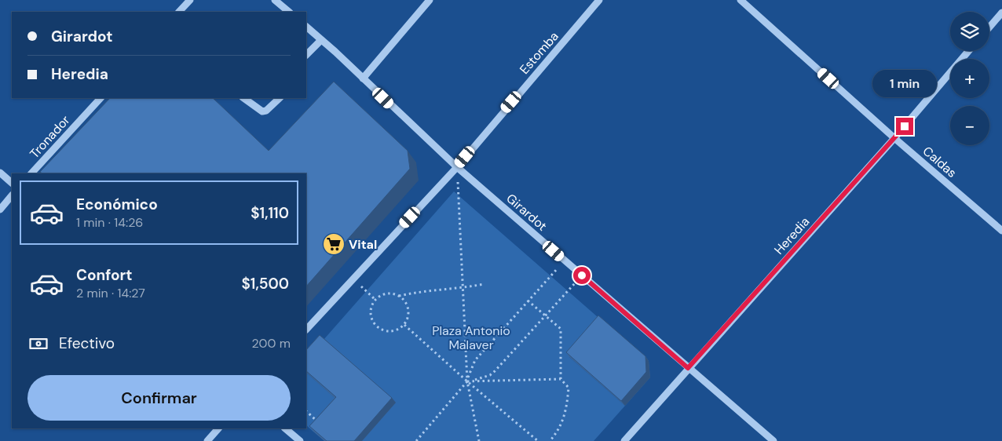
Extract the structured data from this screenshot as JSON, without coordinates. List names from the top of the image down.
{
  "streets": {
    "street": [
      "Estomba",
      "Tronador",
      "Caldas",
      "Girardot",
      "Heredia"
    ]
  },
  "crossings": [
    ["Estomba", "Girardot"],
    ["Caldas", "Heredia"],
    ["Girardot", "Heredia"]
  ],
  "parks": ["Plaza Antonio Malaver"],
  "places": {
    "supermarket": ["Vital"]
  },
  "page": {
    "map_buttons": ["+", "−"],
    "banner": ["Girardot", "Heredia"],
    "bubble": "1 min",
    "list": [
      {
        "name": "Económico",
        "note": "1 min · 14:26",
        "value": "$1,110"
      },
      {
        "name": "Confort",
        "note": "2 min · 14:27",
        "value": "$1,500"
      }
    ],
    "pay": ["Efectivo", "200 m"],
    "buttons": "Confirmar"
  }
}
